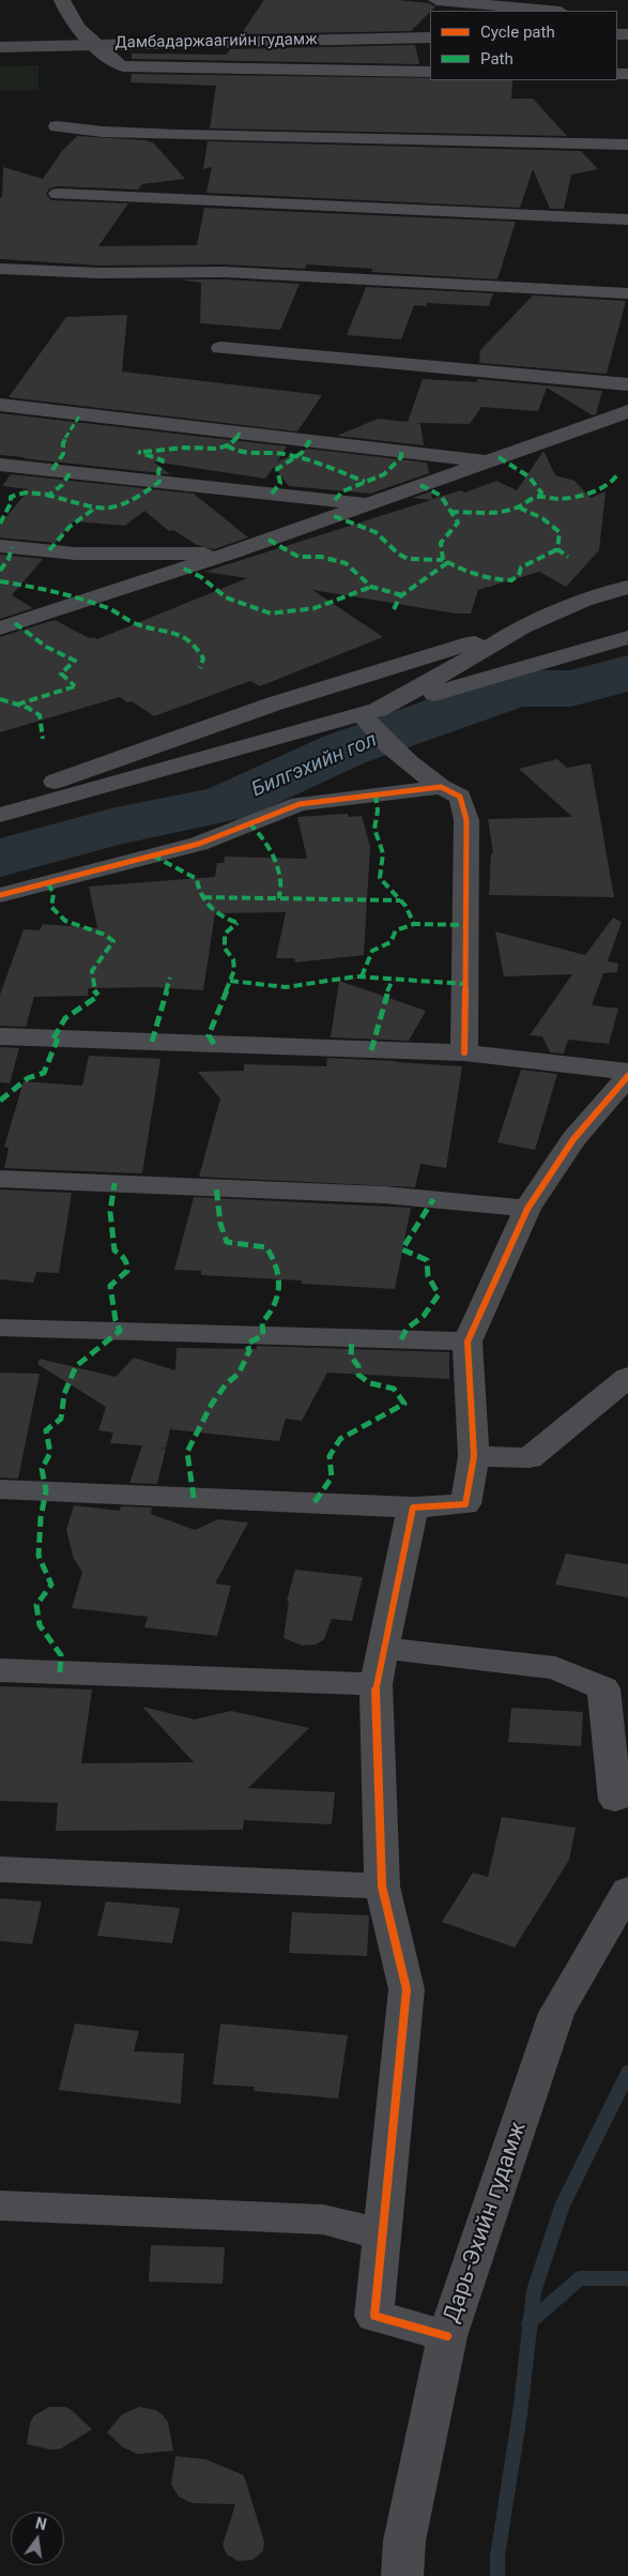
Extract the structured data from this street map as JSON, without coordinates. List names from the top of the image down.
{
  "streets": {
    "main road": ["Дамбадаржаагийн гудамж", "Дарь-Эхийн гудамж"]
  },
  "water": ["Билгэхийн гол"],
  "legend": ["Cycle path", "Path"],
  "north": "top"
}
